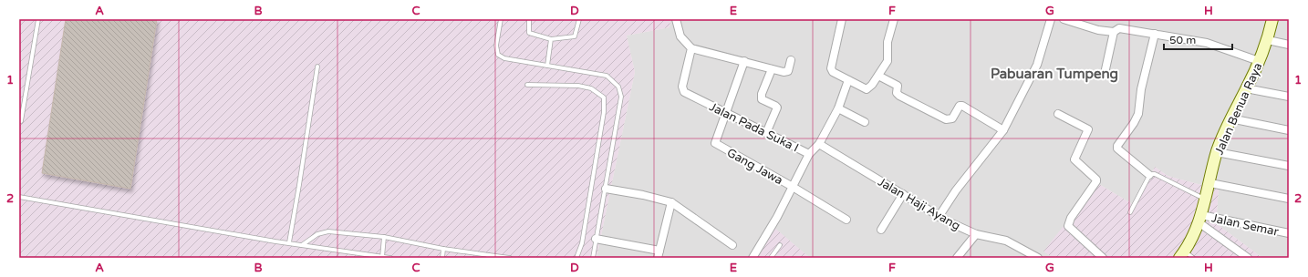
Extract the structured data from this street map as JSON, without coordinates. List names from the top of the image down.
{
  "streets": {
    "street": [
      "Jalan Benua Raya",
      "Jalan Pada Suka I",
      "Gang Jawa",
      "Jalan Haji Ayang",
      "Jalan Semar"
    ]
  },
  "crossings": [
    ["Jalan Benua Raya", "Jalan Semar"],
    ["Jalan Pada Suka I", "Gang Jawa"]
  ],
  "districts": ["Pabuaran Tumpeng"],
  "scale_bar": "50 m",
  "grid": {
    "columns": [
      "A",
      "B",
      "C",
      "D",
      "E",
      "F",
      "G",
      "H"
    ],
    "rows": ["1", "2"]
  }
}
